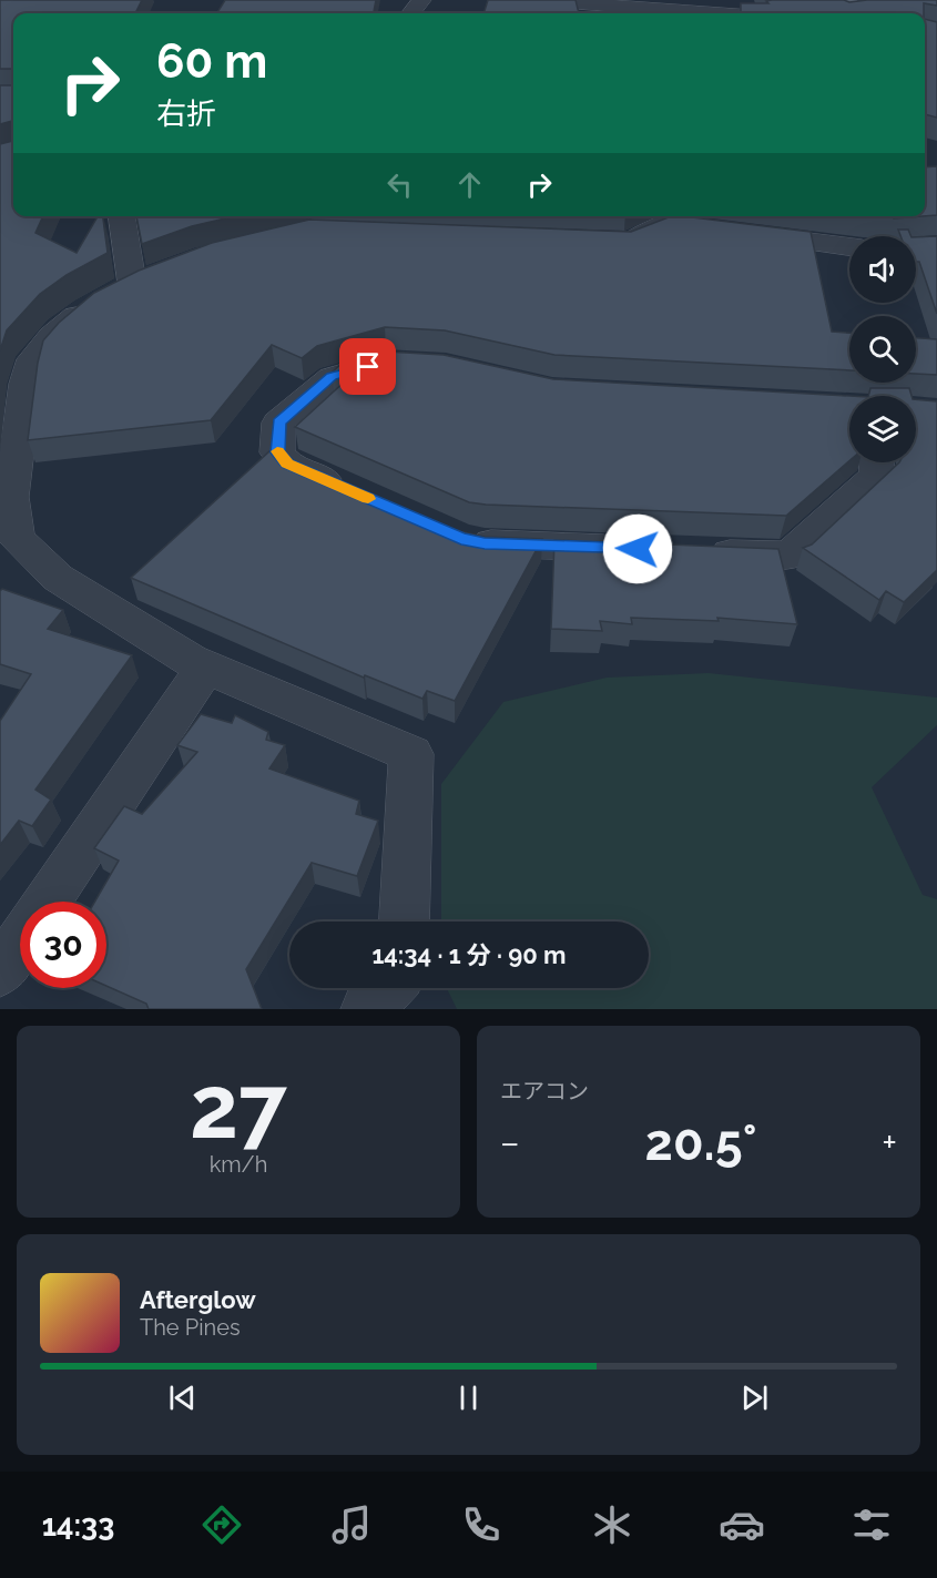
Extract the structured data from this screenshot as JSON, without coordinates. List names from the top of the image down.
{
  "page": {
    "turn": ["60 m", "右折"],
    "limit": "30",
    "trip": "14:34 · 1 分 · 90 m",
    "tile": [
      ["27", "km/h"],
      "エアコン"
    ],
    "heat": ["−", "20.5°", "+"],
    "song": ["Afterglow", "The Pines"],
    "tabs": "14:33"
  }
}
